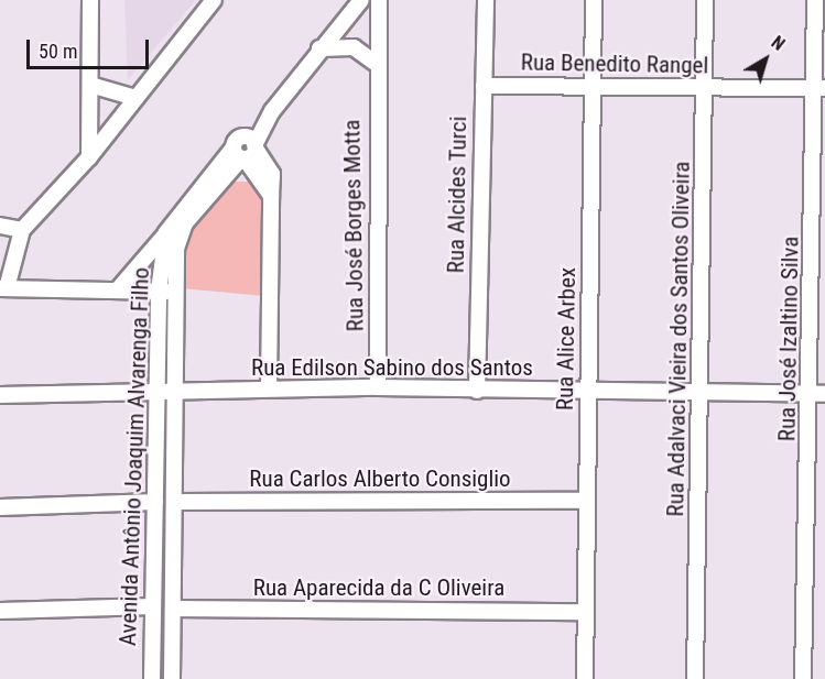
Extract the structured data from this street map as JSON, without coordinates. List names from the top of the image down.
{
  "streets": {
    "street": [
      "Rua Benedito Rangel",
      "Rua Alcides Turci",
      "Rua José Borges Motta",
      "Rua Alice Arbex",
      "Rua Adalvaci Vieira dos Santos Oliveira",
      "Rua José Izaltino Silva",
      "Rua Edilson Sabino dos Santos",
      "Avenida Antônio Joaquim Alvarenga Filho",
      "Rua Carlos Alberto Consiglio",
      "Rua Aparecida da C Oliveira"
    ]
  },
  "crossings": [
    ["Rua Benedito Rangel", "Rua Alcides Turci"],
    ["Rua Benedito Rangel", "Rua Alice Arbex"],
    ["Rua Benedito Rangel", "Rua Adalvaci Vieira dos Santos Oliveira"],
    ["Rua Benedito Rangel", "Rua José Izaltino Silva"],
    ["Rua Alcides Turci", "Rua Edilson Sabino dos Santos"],
    ["Rua José Borges Motta", "Rua Edilson Sabino dos Santos"],
    ["Rua Alice Arbex", "Rua Edilson Sabino dos Santos"],
    ["Rua Alice Arbex", "Rua Carlos Alberto Consiglio"],
    ["Rua Alice Arbex", "Rua Aparecida da C Oliveira"],
    ["Rua Adalvaci Vieira dos Santos Oliveira", "Rua Edilson Sabino dos Santos"],
    ["Rua José Izaltino Silva", "Rua Edilson Sabino dos Santos"],
    ["Rua Edilson Sabino dos Santos", "Avenida Antônio Joaquim Alvarenga Filho"],
    ["Avenida Antônio Joaquim Alvarenga Filho", "Rua Carlos Alberto Consiglio"],
    ["Avenida Antônio Joaquim Alvarenga Filho", "Rua Aparecida da C Oliveira"]
  ],
  "scale_bar": "50 m",
  "north": "top right"
}
